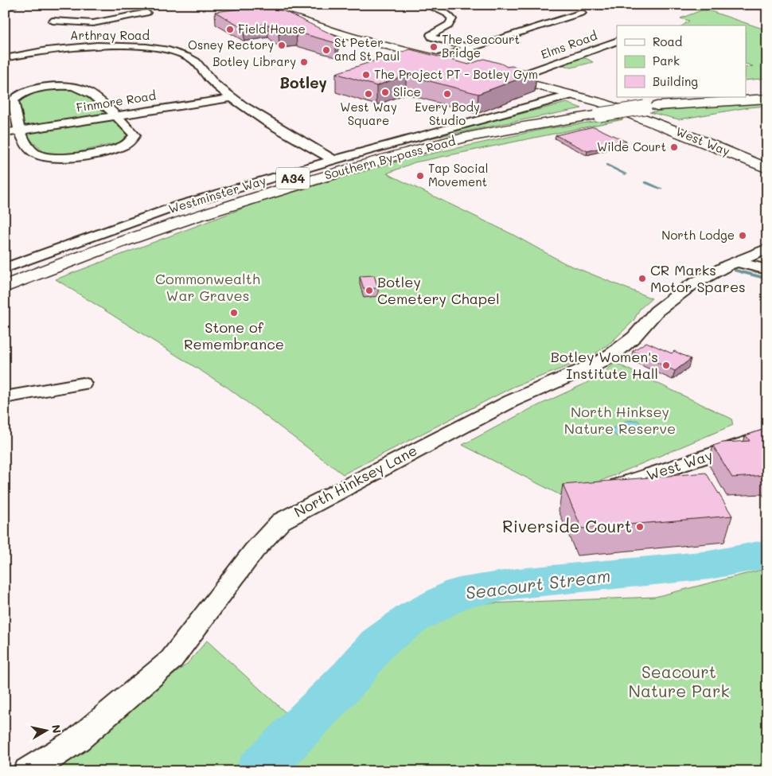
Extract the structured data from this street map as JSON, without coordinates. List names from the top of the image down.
{
  "streets": {
    "main road": ["West Way", "Southern By-pass Road", "A34"],
    "street": [
      "Arthray Road",
      "Elms Road",
      "Finmore Road",
      "Westminster Way",
      "North Hinksey Lane"
    ]
  },
  "crossings": [
    ["Arthray Road", "Finmore Road"],
    ["Arthray Road", "Westminster Way"],
    ["Elms Road", "West Way"],
    ["West Way", "Southern By-pass Road"],
    ["West Way", "Westminster Way"]
  ],
  "districts": ["Botley"],
  "water": ["Seacourt Stream"],
  "parks": ["Commonwealth War Graves", "North Hinksey Nature Reserve", "Seacourt Nature Park"],
  "places": [
    "Field House",
    "Osney Rectory",
    "The Seacourt Bridge",
    "St Peter and St Paul",
    "Botley Library",
    "The Project PT - Botley Gym",
    "Slice",
    "West Way Square",
    "Every Body Studio",
    "Wilde Court",
    "Tap Social Movement",
    "North Lodge",
    "CR Marks Motor Spares",
    "Botley Cemetery Chapel",
    "Stone of Remembrance",
    "Botley Women's Institute Hall",
    "Riverside Court"
  ],
  "legend": ["Road", "Park", "Building"],
  "north": "right"
}
